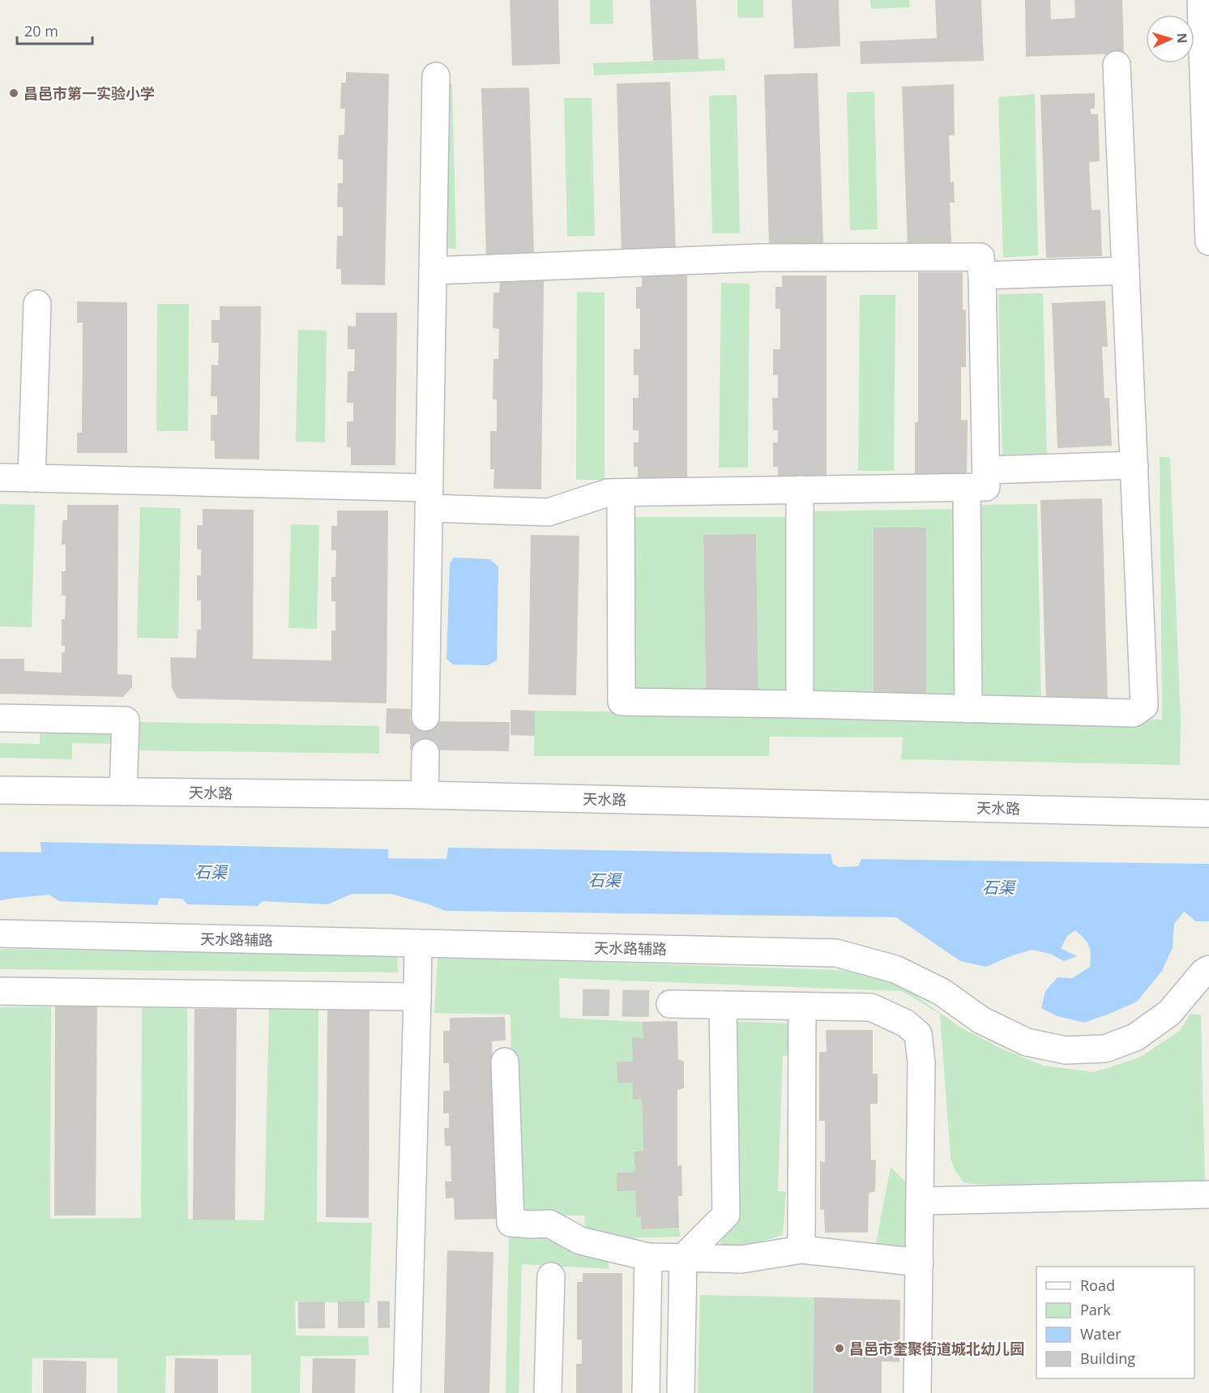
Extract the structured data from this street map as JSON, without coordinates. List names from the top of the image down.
{
  "streets": {
    "street": ["天水路", "天水路辅路"]
  },
  "water": ["石渠"],
  "places": ["昌邑市第一实验小学", "昌邑市奎聚街道城北幼儿园"],
  "legend": [
    "Road",
    "Park",
    "Water",
    "Building"
  ],
  "scale_bar": "20 m",
  "north": "right"
}
